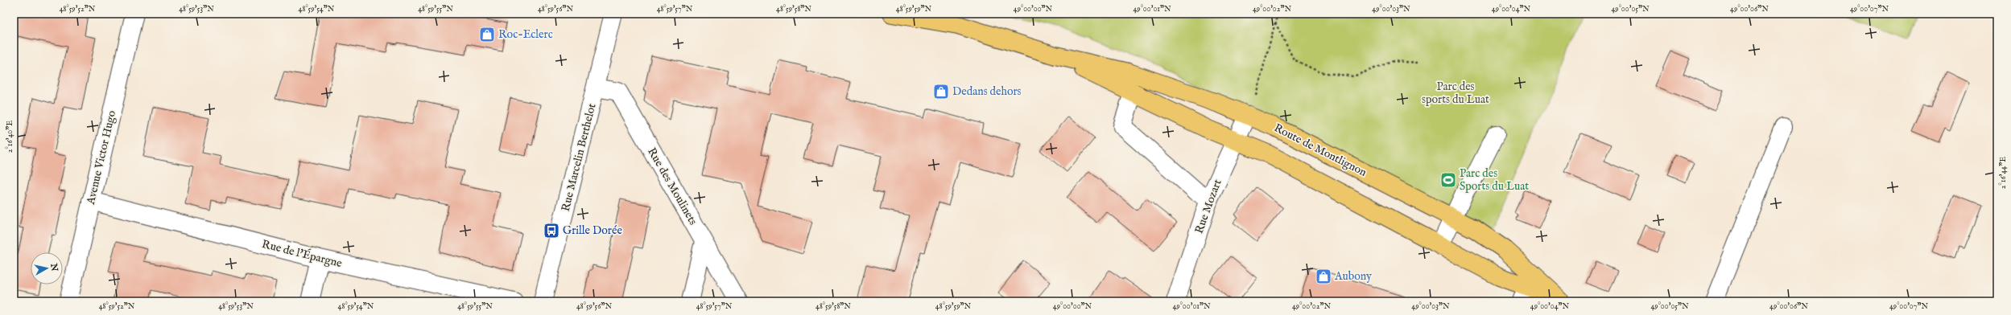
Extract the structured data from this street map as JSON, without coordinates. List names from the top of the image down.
{
  "streets": {
    "main road": ["Route de Montlignon"],
    "street": [
      "Avenue Victor Hugo",
      "Rue Marcelin Berthelot",
      "Rue des Moulinets",
      "Rue Mozart",
      "Rue de l'Épargne"
    ]
  },
  "crossings": [
    ["Route de Montlignon", "Rue Mozart"],
    ["Avenue Victor Hugo", "Rue de l'Épargne"],
    ["Rue Marcelin Berthelot", "Rue des Moulinets"]
  ],
  "parks": ["Parc des sports du Luat"],
  "places": {
    "shop": ["Roc-Eclerc", "Dedans dehors", "Aubony"],
    "sports": ["Parc des Sports du Luat"],
    "bus stop": ["Grille Dorée"]
  },
  "north": "right",
  "coordinates": [
    "48°59'52\"N",
    "48°59'53\"N",
    "48°59'54\"N",
    "48°59'55\"N",
    "48°59'56\"N",
    "48°59'57\"N",
    "48°59'58\"N",
    "48°59'59\"N",
    "49°00'00\"N",
    "49°00'01\"N",
    "49°00'02\"N",
    "49°00'03\"N",
    "49°00'04\"N",
    "49°00'05\"N",
    "49°00'06\"N",
    "49°00'07\"N",
    "2°16'40\"E",
    "2°16'44\"E"
  ]
}
